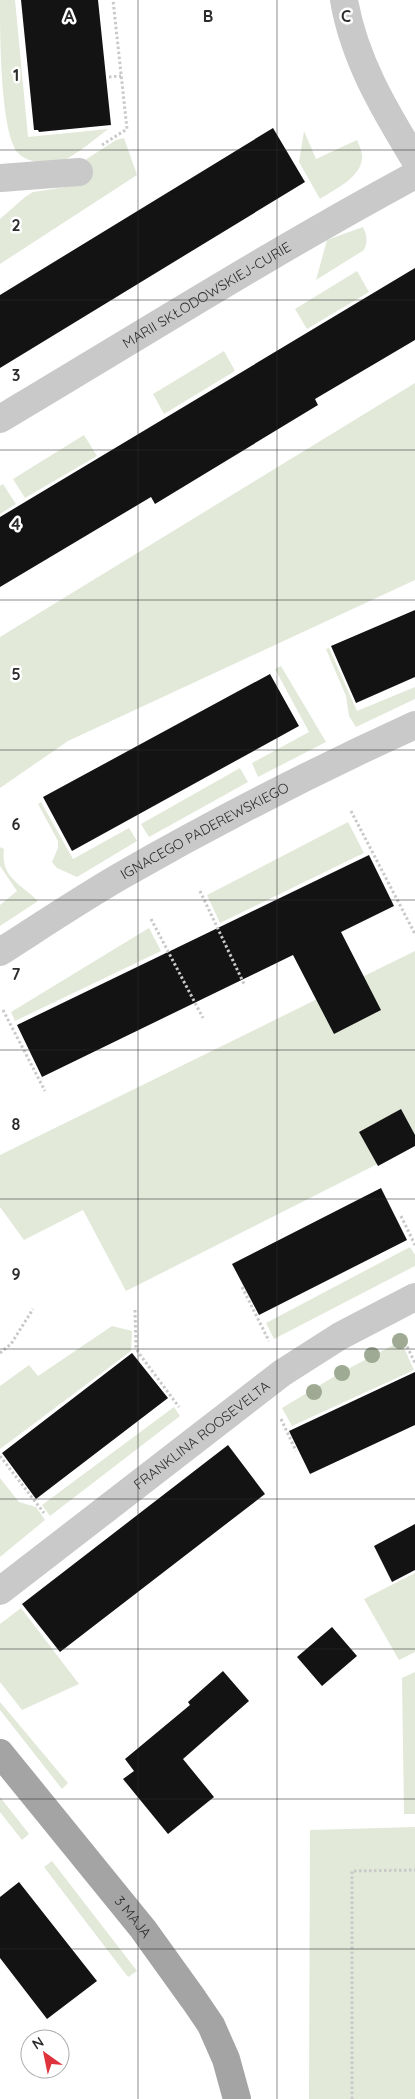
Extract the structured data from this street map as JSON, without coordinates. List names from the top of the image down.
{
  "streets": {
    "main road": ["3 MAJA"],
    "street": ["MARII SKŁODOWSKIEJ-CURIE", "IGNACEGO PADEREWSKIEGO", "FRANKLINA ROOSEVELTA"]
  },
  "north": "top left",
  "grid": {
    "columns": ["A", "B", "C"],
    "rows": [
      "1",
      "2",
      "3",
      "4",
      "5",
      "6",
      "7",
      "8",
      "9"
    ]
  }
}
